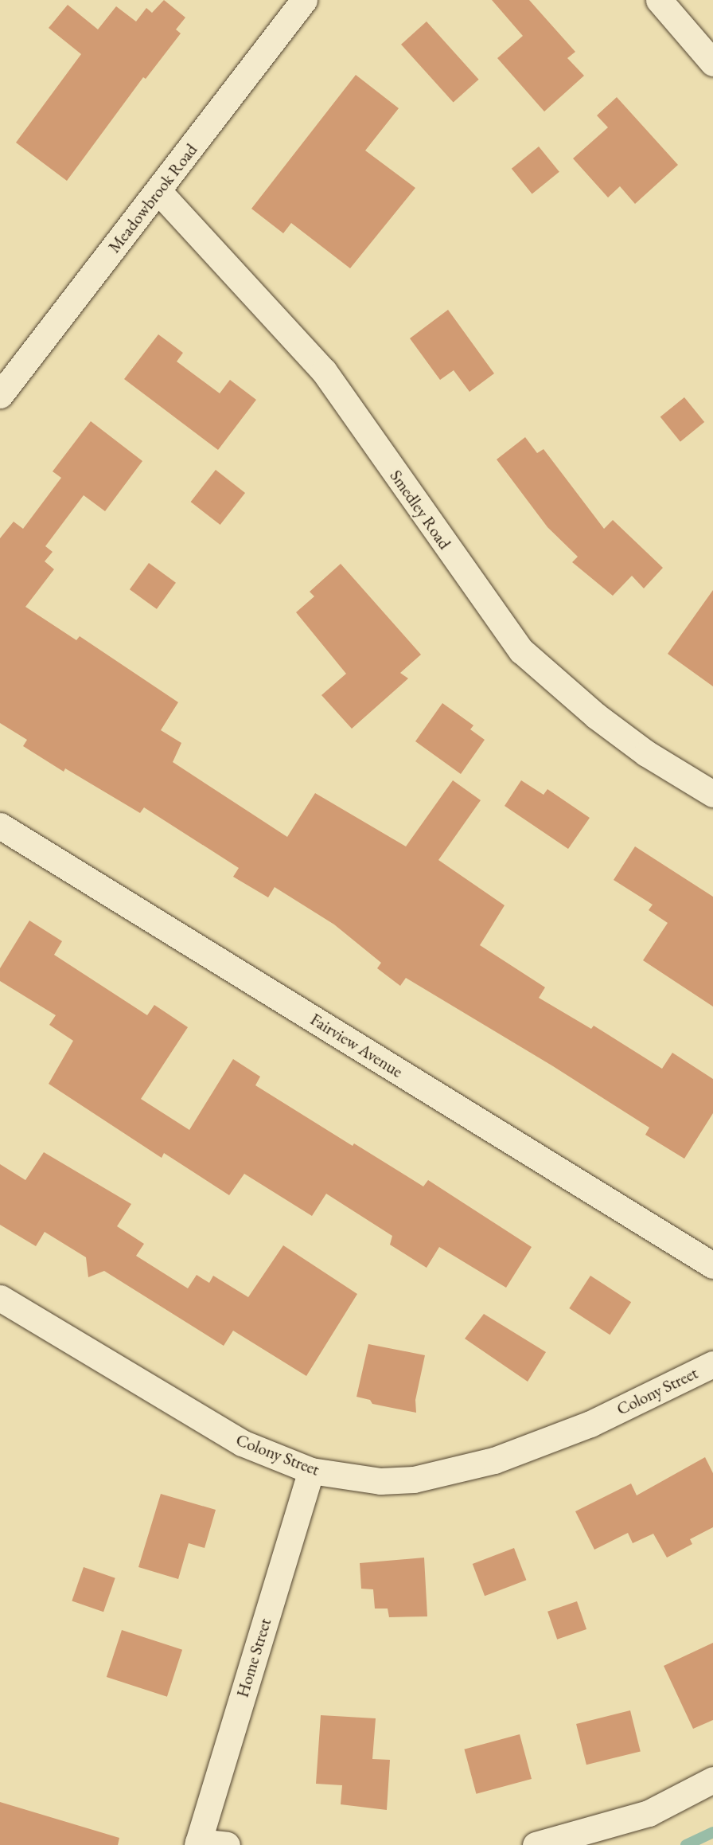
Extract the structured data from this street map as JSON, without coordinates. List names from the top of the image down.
{
  "streets": {
    "street": [
      "Meadowbrook Road",
      "Smedley Road",
      "Fairview Avenue",
      "Colony Street",
      "Home Street"
    ]
  },
  "crossings": [
    ["Meadowbrook Road", "Smedley Road"],
    ["Colony Street", "Home Street"]
  ]
}
